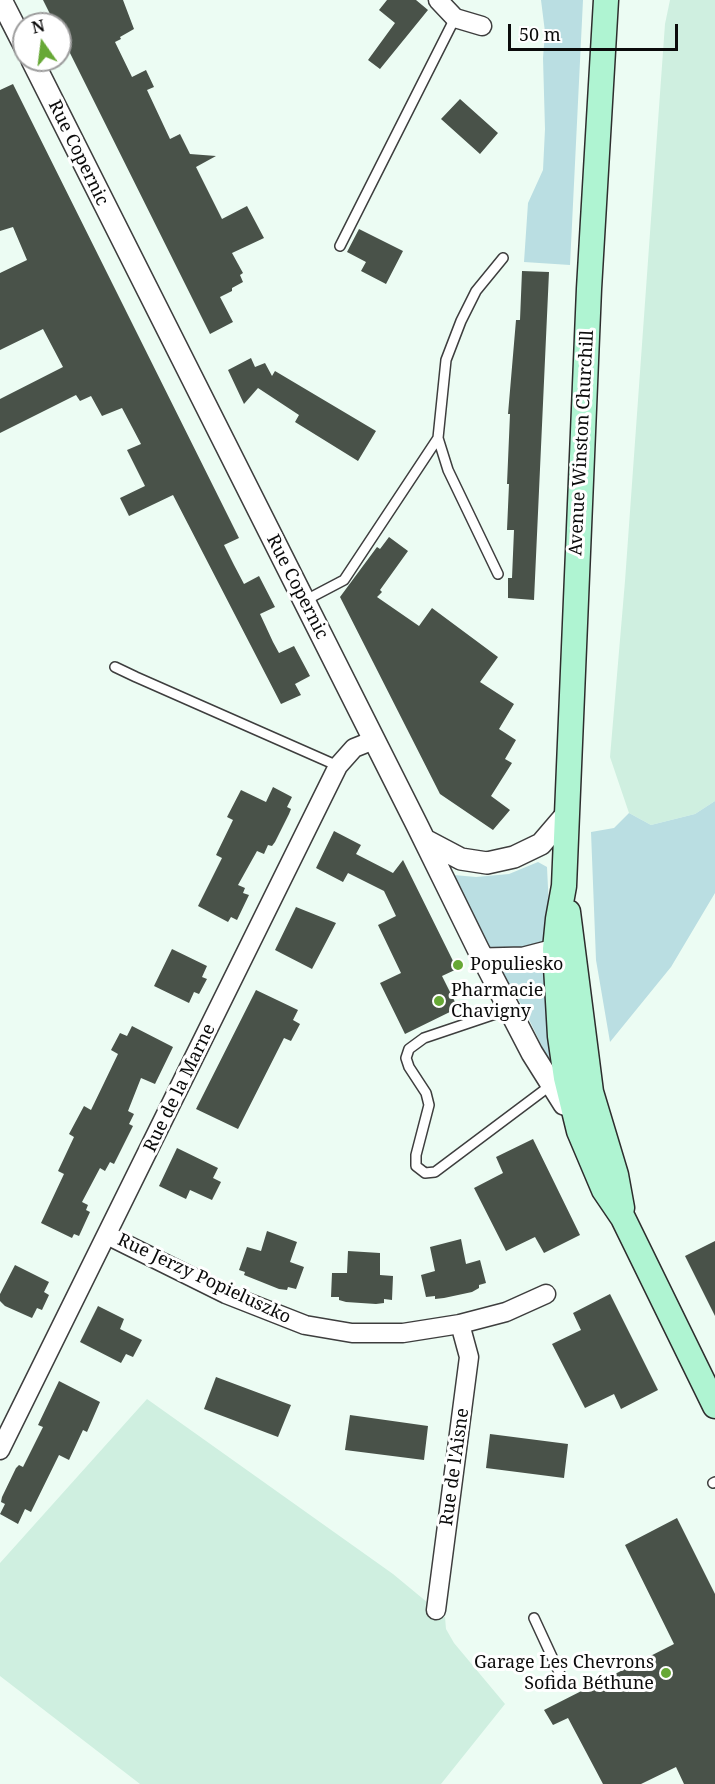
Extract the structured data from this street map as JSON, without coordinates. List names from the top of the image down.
{
  "streets": {
    "main road": ["Avenue Winston Churchill"],
    "street": [
      "Rue Copernic",
      "Rue de la Marne",
      "Rue Jerzy Popieluszko",
      "Rue de l'Aisne"
    ]
  },
  "crossings": [
    ["Rue Copernic", "Avenue Winston Churchill"],
    ["Rue Copernic", "Rue de la Marne"],
    ["Rue de la Marne", "Rue Jerzy Popieluszko"],
    ["Rue Jerzy Popieluszko", "Rue de l'Aisne"]
  ],
  "places": ["Populiesko", "Pharmacie Chavigny", "Garage Les Chevrons Sofida Béthune"],
  "scale_bar": "50 m",
  "north": "top"
}
